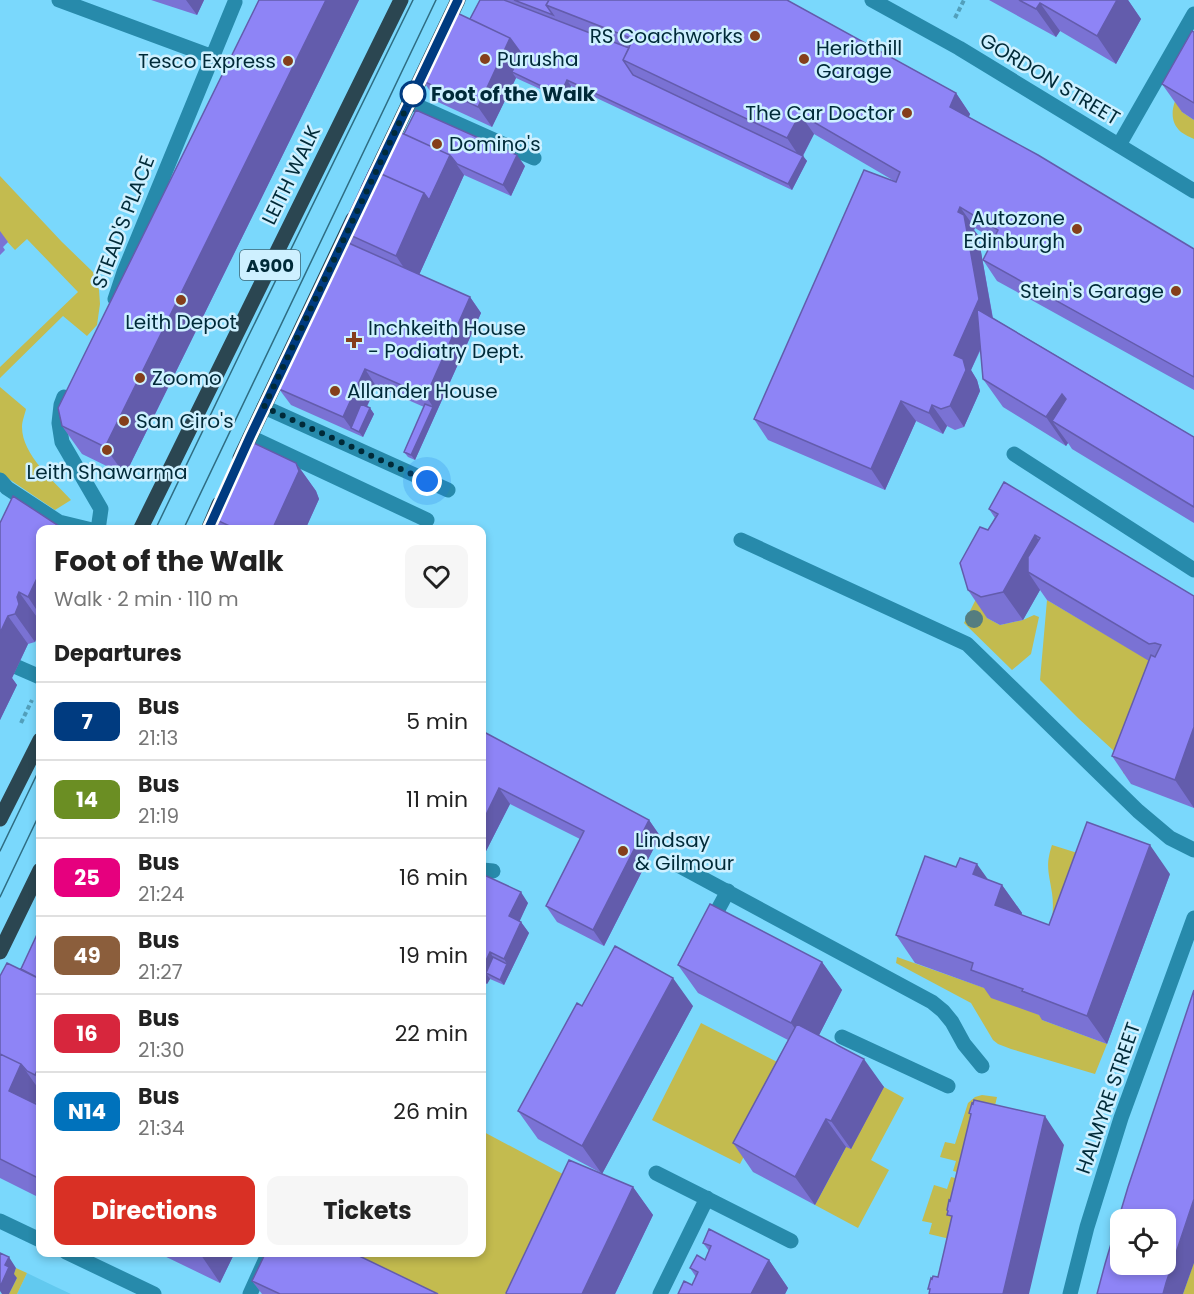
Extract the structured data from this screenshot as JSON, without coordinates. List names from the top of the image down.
{
  "streets": {
    "main road": ["LEITH WALK", "A900"],
    "street": ["GORDON STREET", "STEAD'S PLACE", "HALMYRE STREET"]
  },
  "places": {
    "other": [
      "RS Coachworks",
      "Purusha",
      "Heriothill Garage",
      "Tesco Express",
      "Foot of the Walk",
      "The Car Doctor",
      "Domino's",
      "Autozone Edinburgh",
      "Stein's Garage",
      "Leith Depot",
      "Zoomo",
      "Allander House",
      "San Ciro's",
      "Leith Shawarma",
      "Lindsay & Gilmour"
    ],
    "health": ["Inchkeith House - Podiatry Dept."]
  },
  "lines": ["bus line 7"],
  "page": {
    "heading": [
      ["Foot of the Walk", "Walk · 2 min · 110 m"],
      "Departures"
    ],
    "list": [
      {
        "mark": "7",
        "name": "Bus",
        "note": "21:13",
        "value": "5 min"
      },
      {
        "mark": "14",
        "name": "Bus",
        "note": "21:19",
        "value": "11 min"
      },
      {
        "mark": "25",
        "name": "Bus",
        "note": "21:24",
        "value": "16 min"
      },
      {
        "mark": "49",
        "name": "Bus",
        "note": "21:27",
        "value": "19 min"
      },
      {
        "mark": "16",
        "name": "Bus",
        "note": "21:30",
        "value": "22 min"
      },
      {
        "mark": "N14",
        "name": "Bus",
        "note": "21:34",
        "value": "26 min"
      }
    ],
    "buttons": ["Directions", "Tickets"]
  }
}
